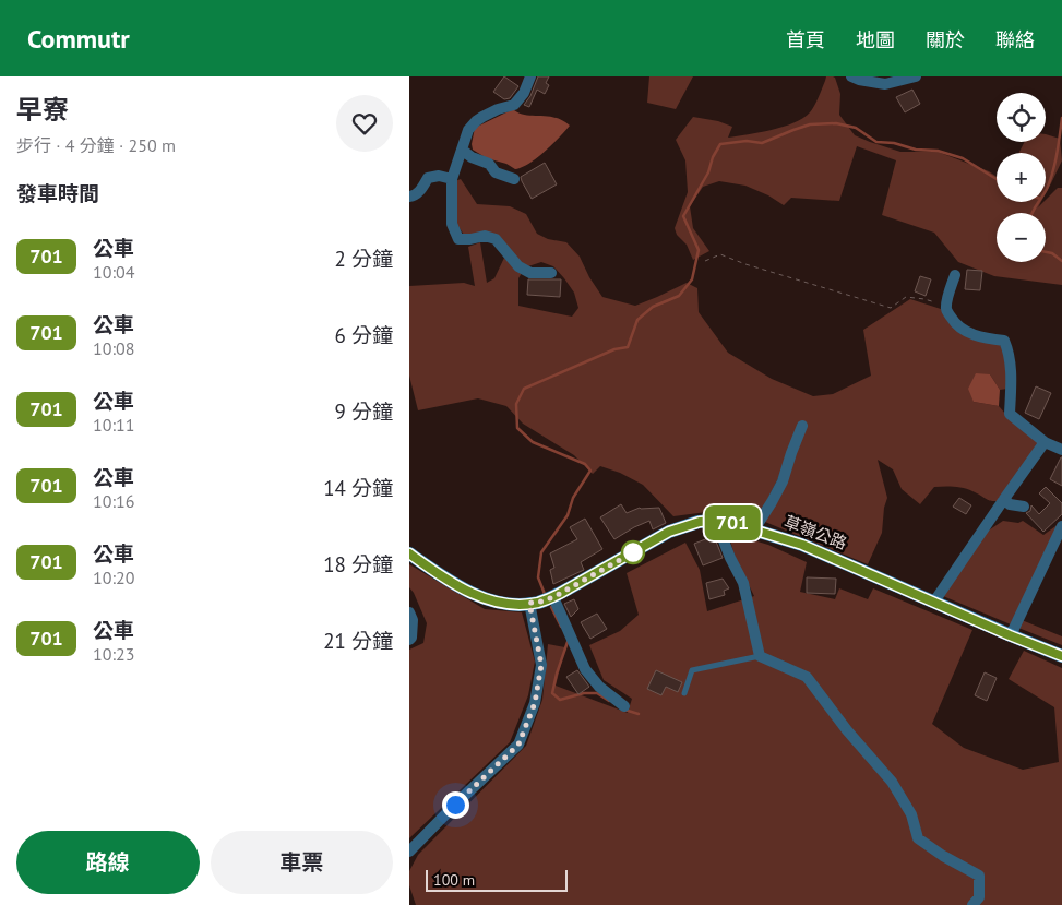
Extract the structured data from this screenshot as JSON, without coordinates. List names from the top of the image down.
{
  "streets": {
    "main road": ["草嶺公路"]
  },
  "lines": ["bus line 701"],
  "scale_bar": "100 m",
  "page": {
    "header": "Commutr",
    "nav": [
      "首頁",
      "地圖",
      "關於",
      "聯絡"
    ],
    "heading": [
      ["早寮", "步行 · 4 分鐘 · 250 m"],
      "發車時間"
    ],
    "on_map": "701",
    "map_buttons": ["+", "−"],
    "list": [
      {
        "mark": "701",
        "name": "公車",
        "note": "10:04",
        "value": "2 分鐘"
      },
      {
        "mark": "701",
        "name": "公車",
        "note": "10:08",
        "value": "6 分鐘"
      },
      {
        "mark": "701",
        "name": "公車",
        "note": "10:11",
        "value": "9 分鐘"
      },
      {
        "mark": "701",
        "name": "公車",
        "note": "10:16",
        "value": "14 分鐘"
      },
      {
        "mark": "701",
        "name": "公車",
        "note": "10:20",
        "value": "18 分鐘"
      },
      {
        "mark": "701",
        "name": "公車",
        "note": "10:23",
        "value": "21 分鐘"
      }
    ],
    "buttons": ["路線", "車票"],
    "scale": "100 m"
  }
}
